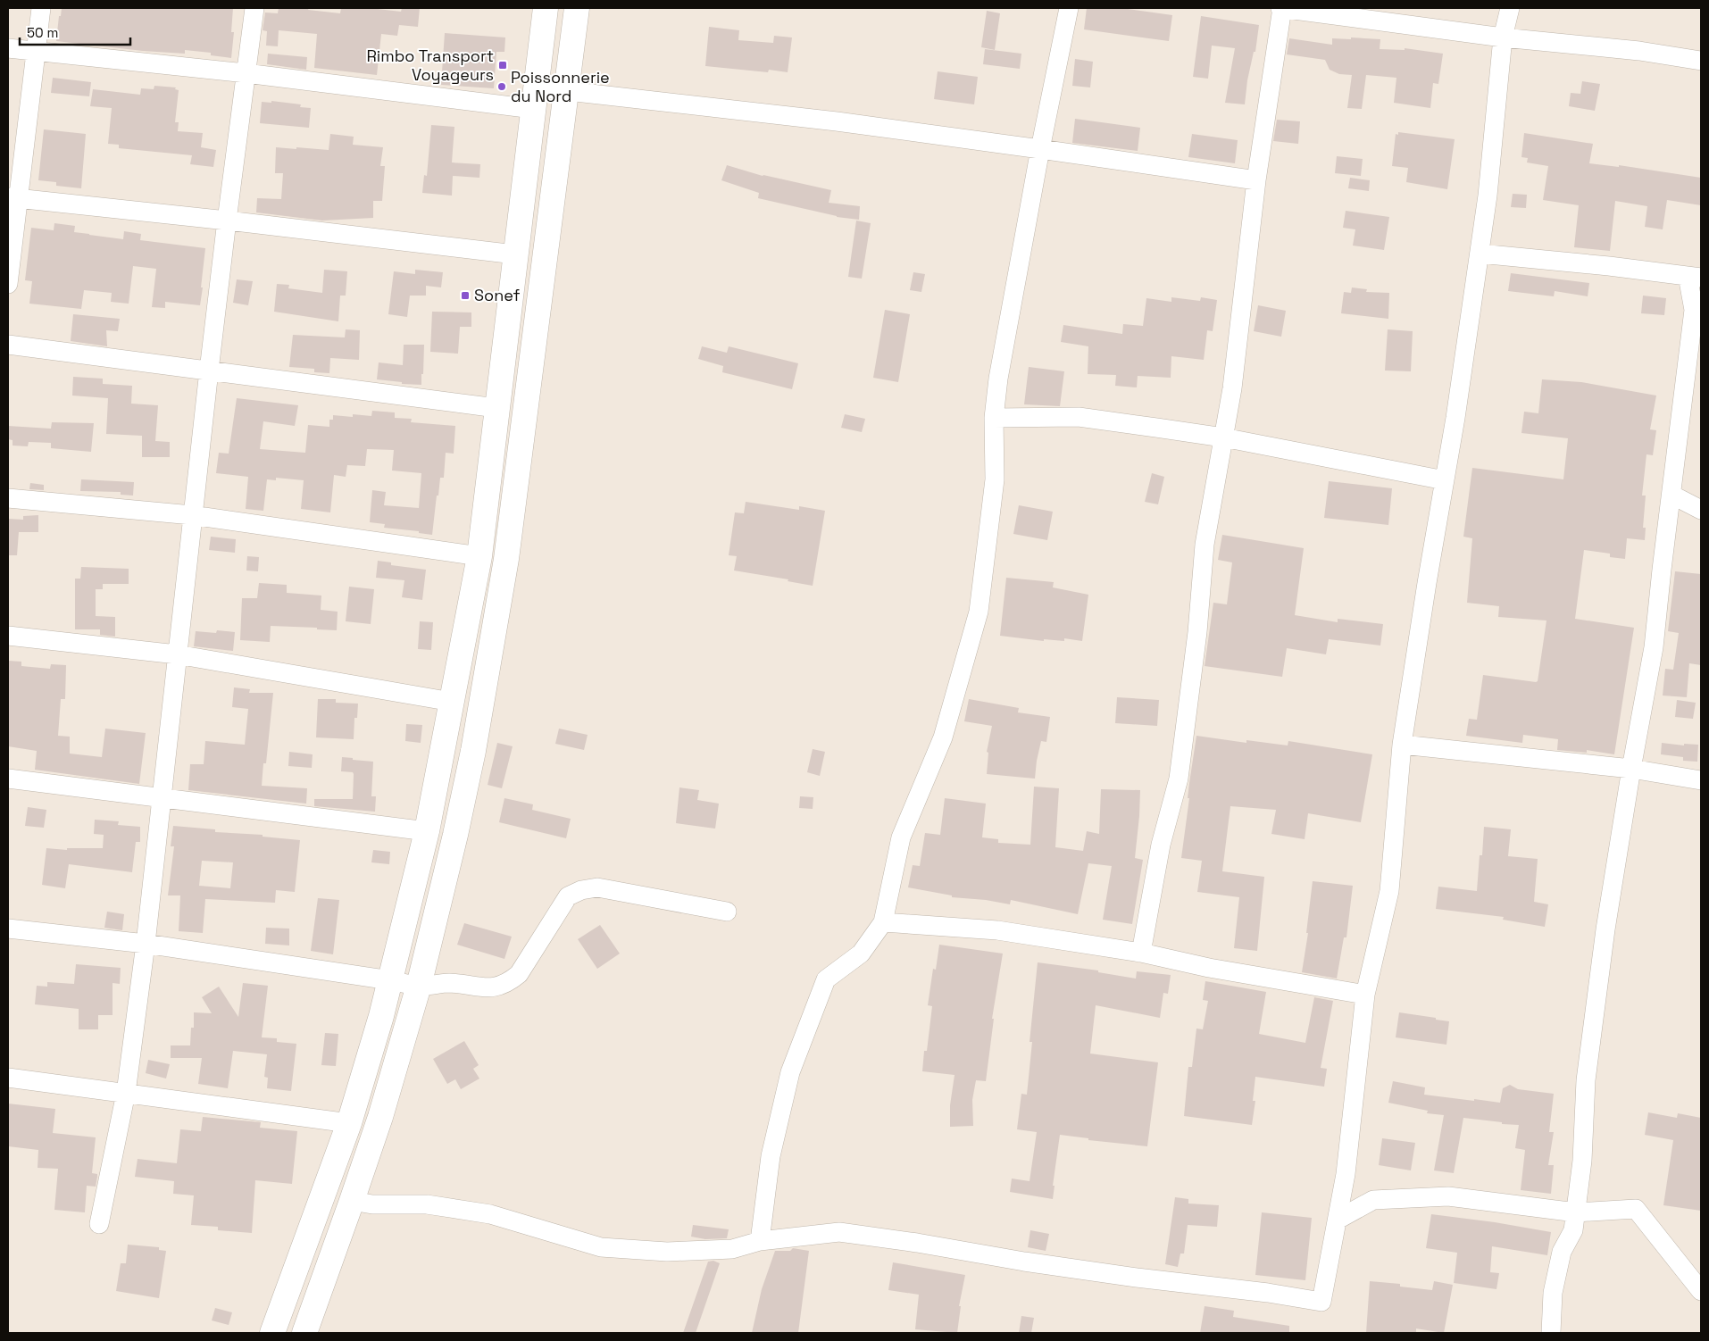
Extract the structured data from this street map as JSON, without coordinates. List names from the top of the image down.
{
  "places": {
    "transit": ["Rimbo Transport Voyageurs", "Sonef"],
    "other": ["Poissonnerie du Nord"]
  },
  "scale_bar": "50 m"
}
